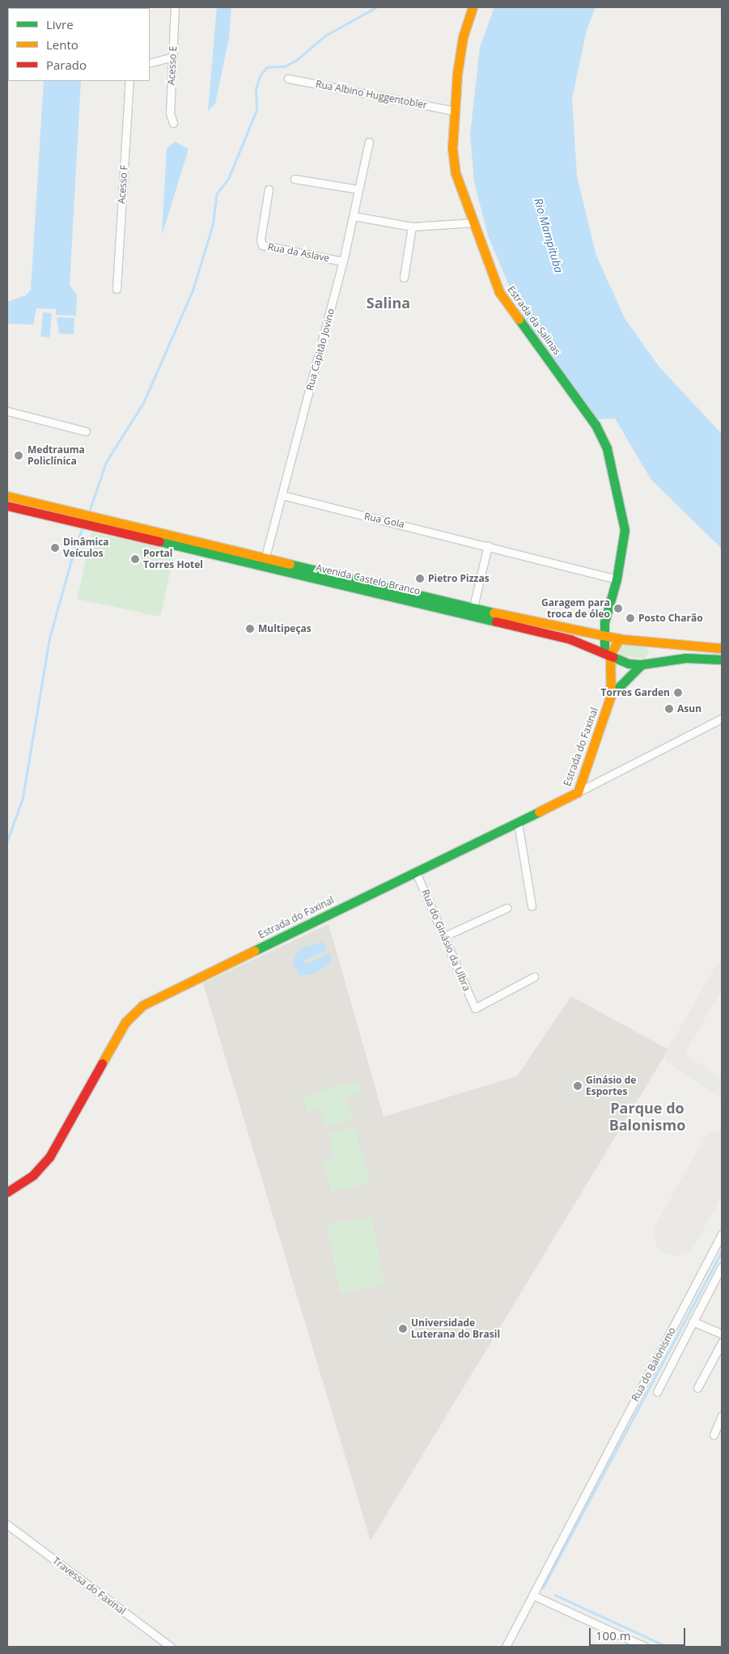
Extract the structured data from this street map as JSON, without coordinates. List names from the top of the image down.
{
  "streets": {
    "street": [
      "Acesso E",
      "Rua Albino Huggentobler",
      "Acesso F",
      "Rua da Aslave",
      "Estrada da Salinas",
      "Rua Capitão Jovino",
      "Rua Gola",
      "Avenida Castelo Branco",
      "Estrada do Faxinal",
      "Rua do Ginásio da Ulbra",
      "Rua do Balonismo",
      "Travessa do Faxinal"
    ]
  },
  "crossings": [
    ["Rua Albino Huggentobler", "Estrada da Salinas"],
    ["Rua da Aslave", "Rua Capitão Jovino"],
    ["Estrada da Salinas", "Rua Gola"],
    ["Estrada da Salinas", "Avenida Castelo Branco"],
    ["Estrada da Salinas", "Estrada do Faxinal"],
    ["Rua Capitão Jovino", "Rua Gola"],
    ["Rua Capitão Jovino", "Avenida Castelo Branco"],
    ["Estrada do Faxinal", "Rua do Ginásio da Ulbra"]
  ],
  "districts": ["Salina", "Parque do Balonismo"],
  "water": ["Rio Mampituba"],
  "places": [
    "Medtrauma Policlínica",
    "Dinâmica Veículos",
    "Portal Torres Hotel",
    "Pietro Pizzas",
    "Garagem para troca de óleo",
    "Posto Charão",
    "Multipeças",
    "Torres Garden",
    "Asun",
    "Ginásio de Esportes",
    "Universidade Luterana do Brasil"
  ],
  "legend": ["Livre", "Lento", "Parado"],
  "scale_bar": "100 m"
}
